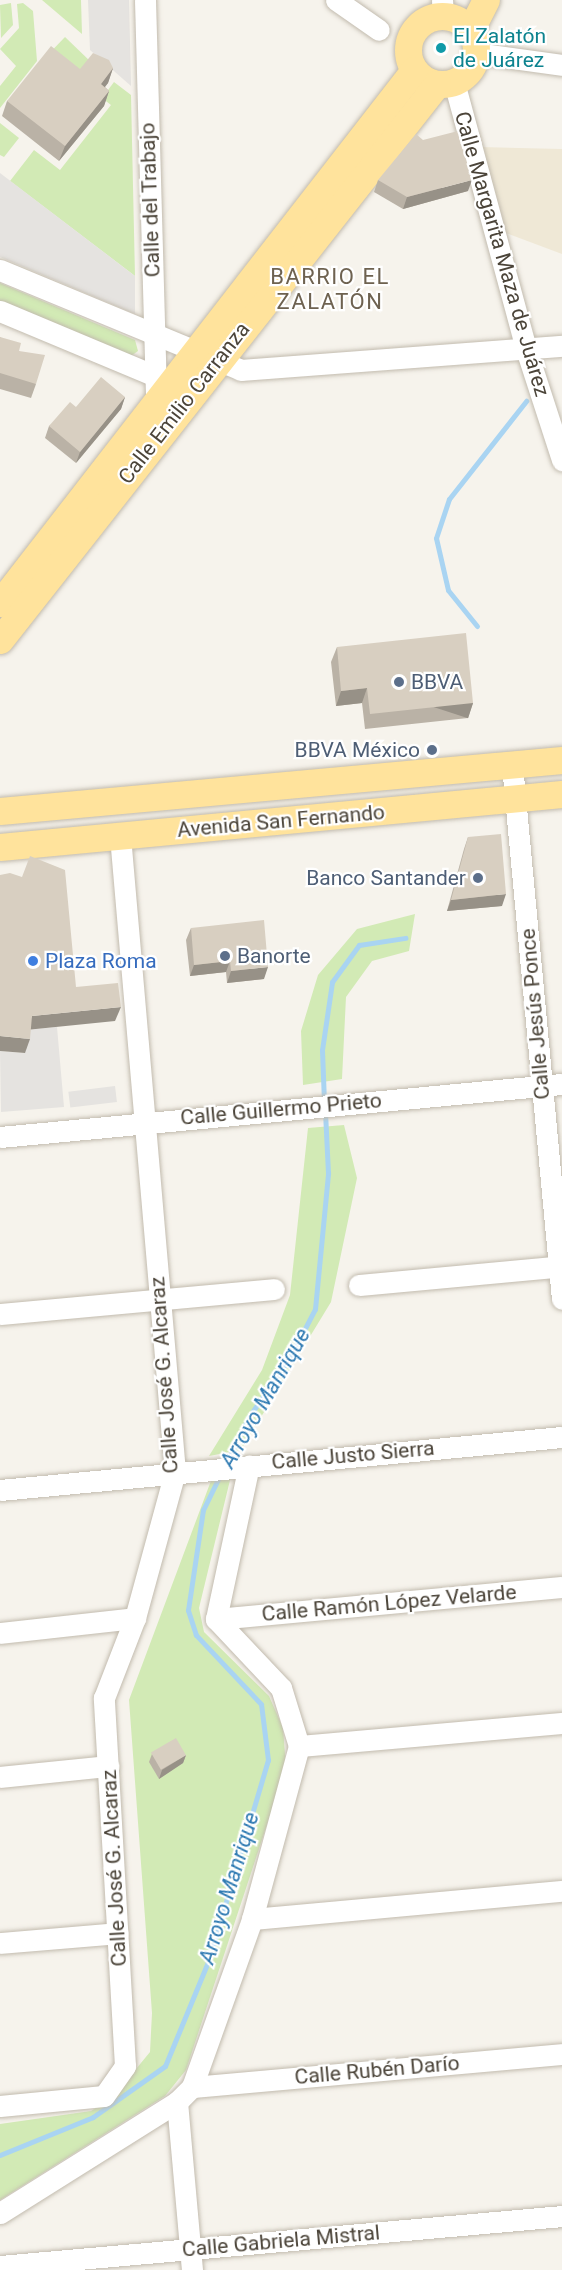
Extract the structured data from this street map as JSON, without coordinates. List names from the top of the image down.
{
  "streets": {
    "main road": ["Calle Emilio Carranza", "Avenida San Fernando"],
    "street": [
      "Calle del Trabajo",
      "Calle Margarita Maza de Juárez",
      "Calle Jesús Ponce",
      "Calle Guillermo Prieto",
      "Calle José G. Alcaraz",
      "Calle Justo Sierra",
      "Calle Ramón López Velarde",
      "Calle Rubén Darío",
      "Calle Gabriela Mistral"
    ]
  },
  "crossings": [
    ["Calle del Trabajo", "Calle Emilio Carranza"],
    ["Calle Margarita Maza de Juárez", "Calle Emilio Carranza"],
    ["Avenida San Fernando", "Calle Jesús Ponce"],
    ["Avenida San Fernando", "Calle José G. Alcaraz"],
    ["Calle Jesús Ponce", "Calle Guillermo Prieto"],
    ["Calle Guillermo Prieto", "Calle José G. Alcaraz"],
    ["Calle José G. Alcaraz", "Calle Justo Sierra"]
  ],
  "districts": ["BARRIO EL ZALATÓN"],
  "water": ["Arroyo Manrique"],
  "places": [
    "El Zalatón de Juárez",
    "BBVA",
    "BBVA México",
    "Banco Santander",
    "Banorte",
    "Plaza Roma"
  ]
}
